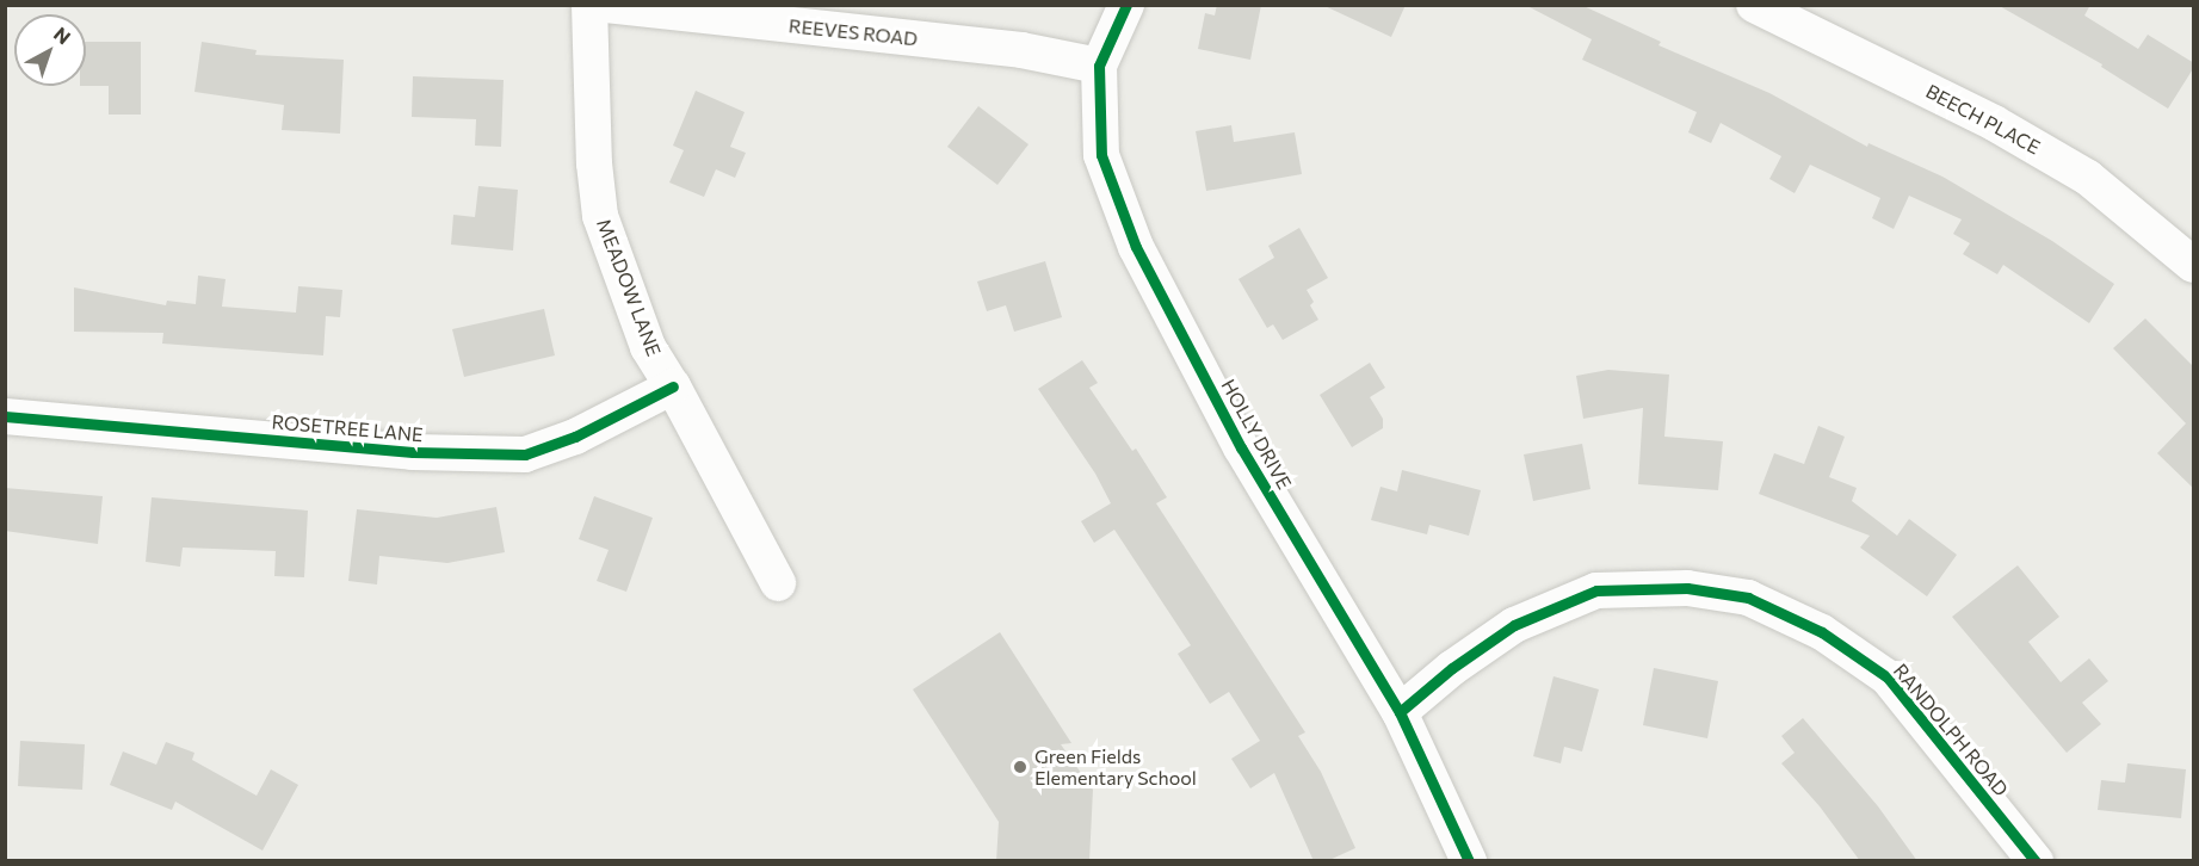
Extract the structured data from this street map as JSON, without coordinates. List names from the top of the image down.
{
  "streets": {
    "street": [
      "REEVES ROAD",
      "BEECH PLACE",
      "MEADOW LANE",
      "ROSETREE LANE",
      "HOLLY DRIVE",
      "RANDOLPH ROAD"
    ]
  },
  "crossings": [
    ["REEVES ROAD", "HOLLY DRIVE"],
    ["MEADOW LANE", "ROSETREE LANE"],
    ["HOLLY DRIVE", "RANDOLPH ROAD"]
  ],
  "places": ["Green Fields Elementary School"],
  "north": "top right"
}
